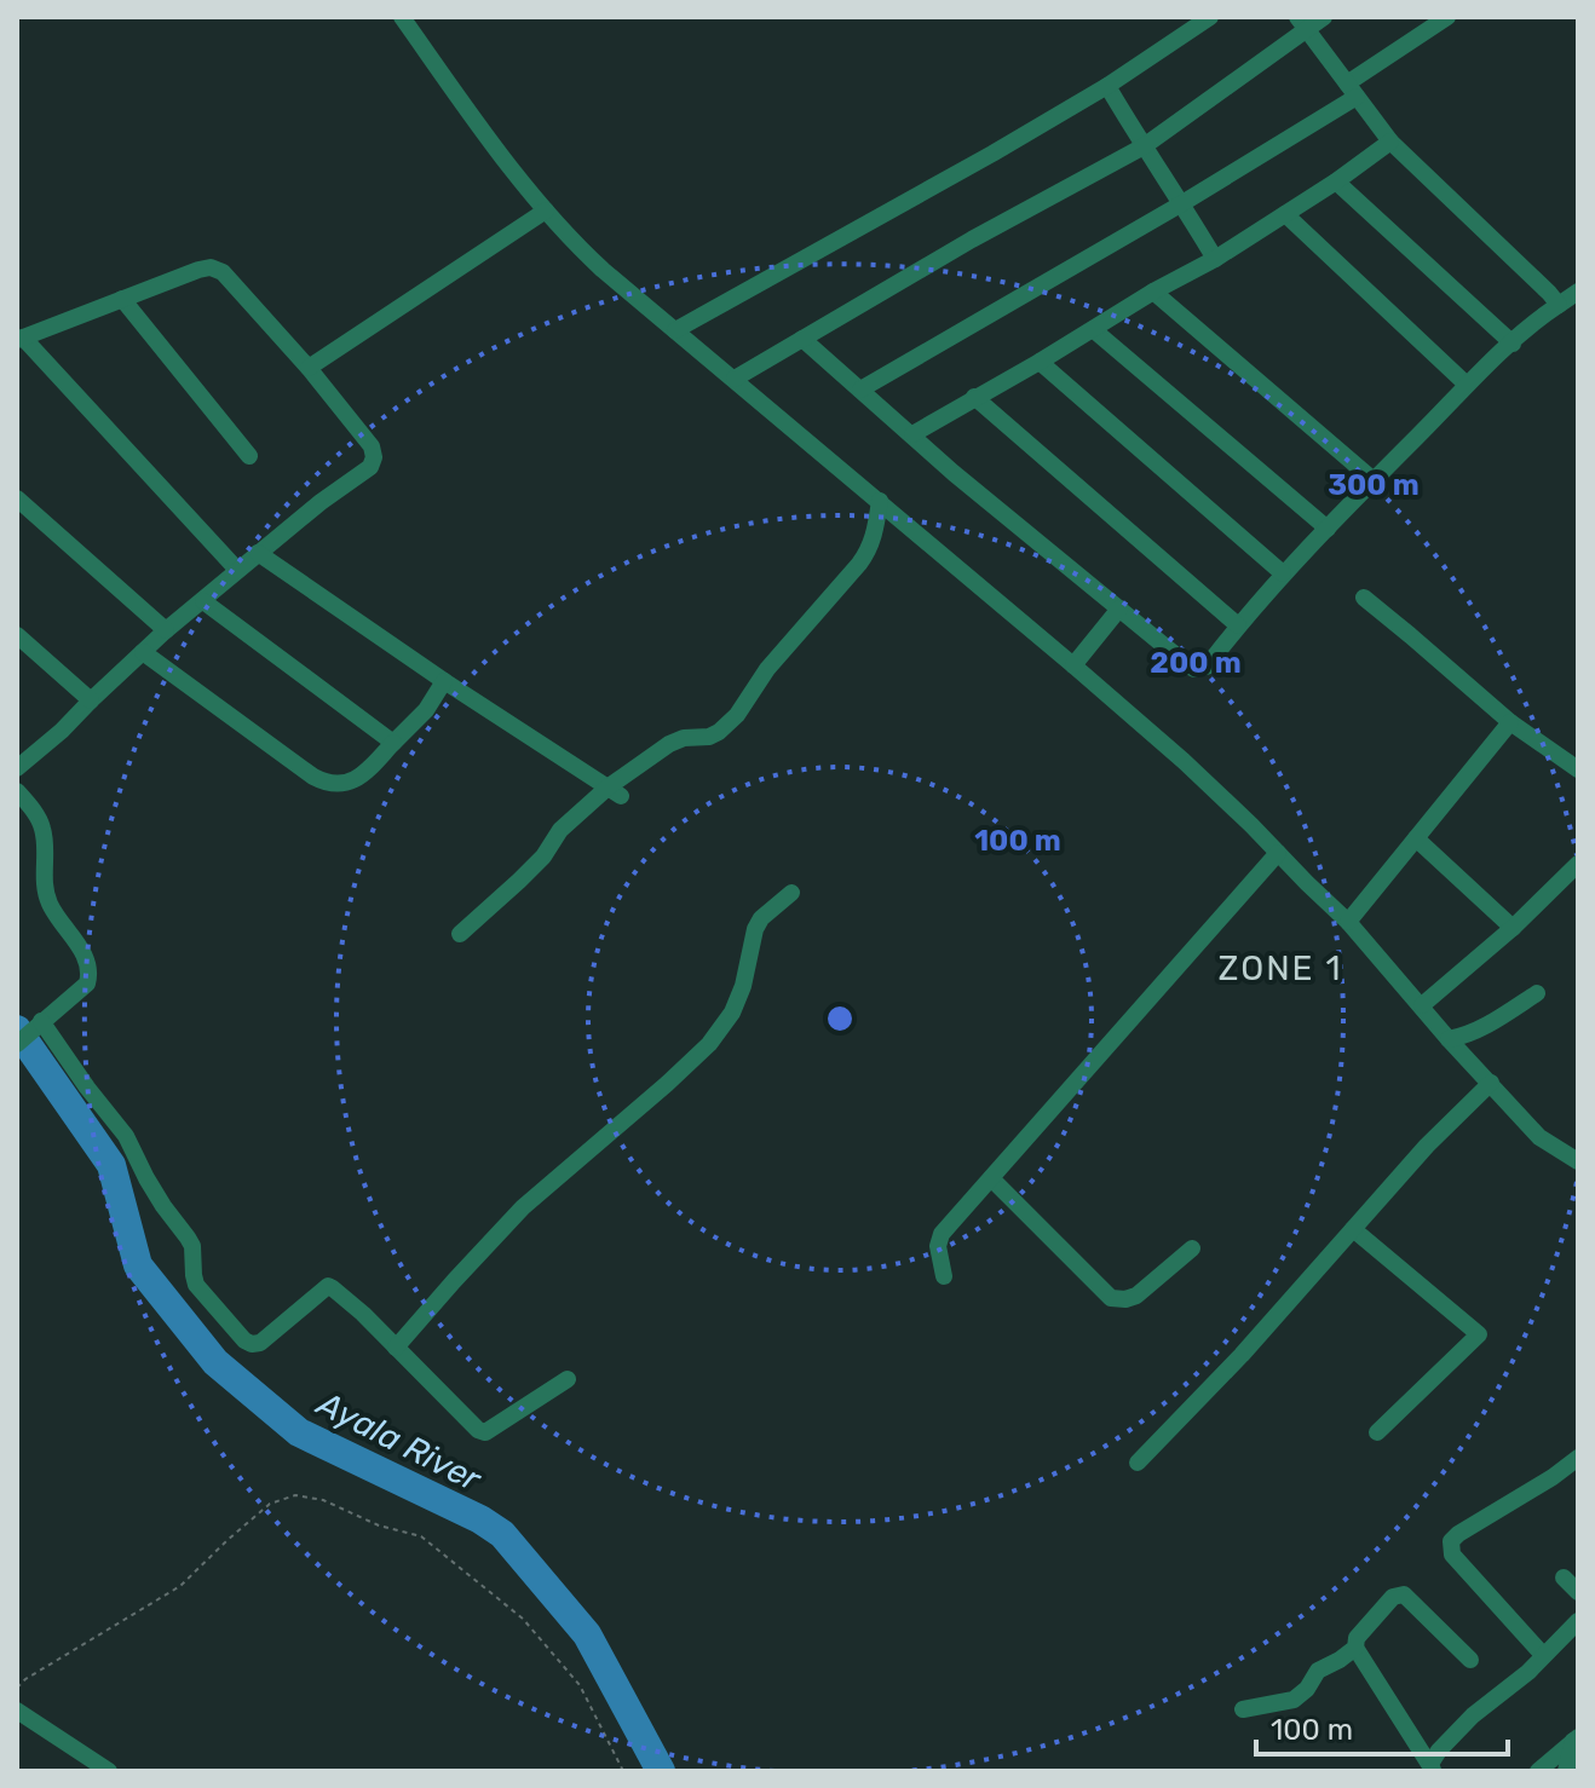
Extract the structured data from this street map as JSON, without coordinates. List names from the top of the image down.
{
  "districts": ["ZONE 1"],
  "water": ["Ayala River"],
  "scale_bar": "100 m",
  "rings": ["300 m", "200 m", "100 m"]
}
